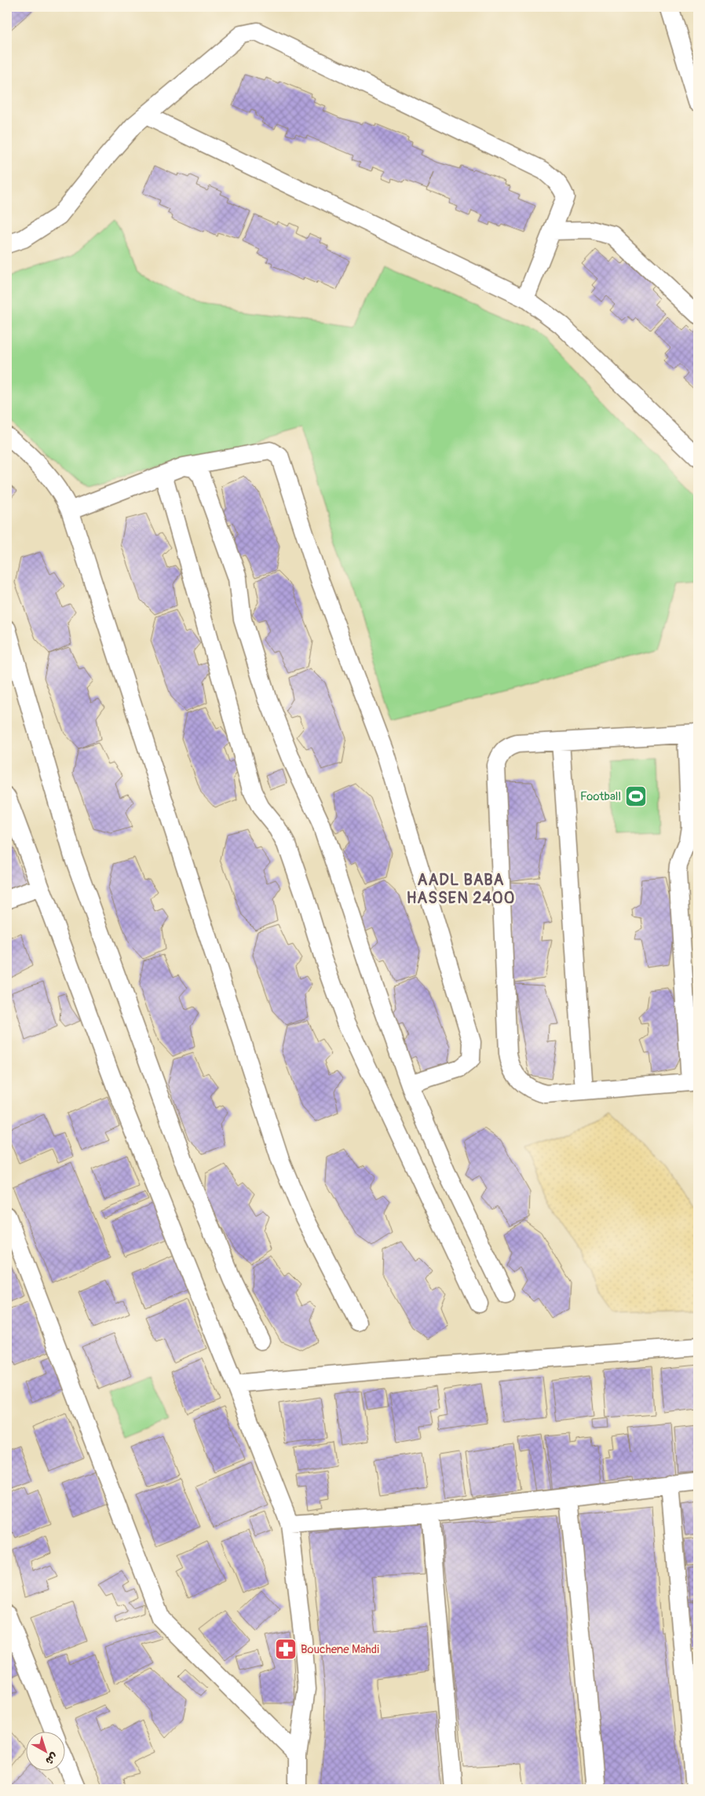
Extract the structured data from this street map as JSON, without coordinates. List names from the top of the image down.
{
  "districts": ["AADL BABA HASSEN 2400"],
  "places": {
    "sports": ["Football"],
    "pharmacy": ["Bouchene Mahdi"]
  },
  "north": "bottom right"
}
